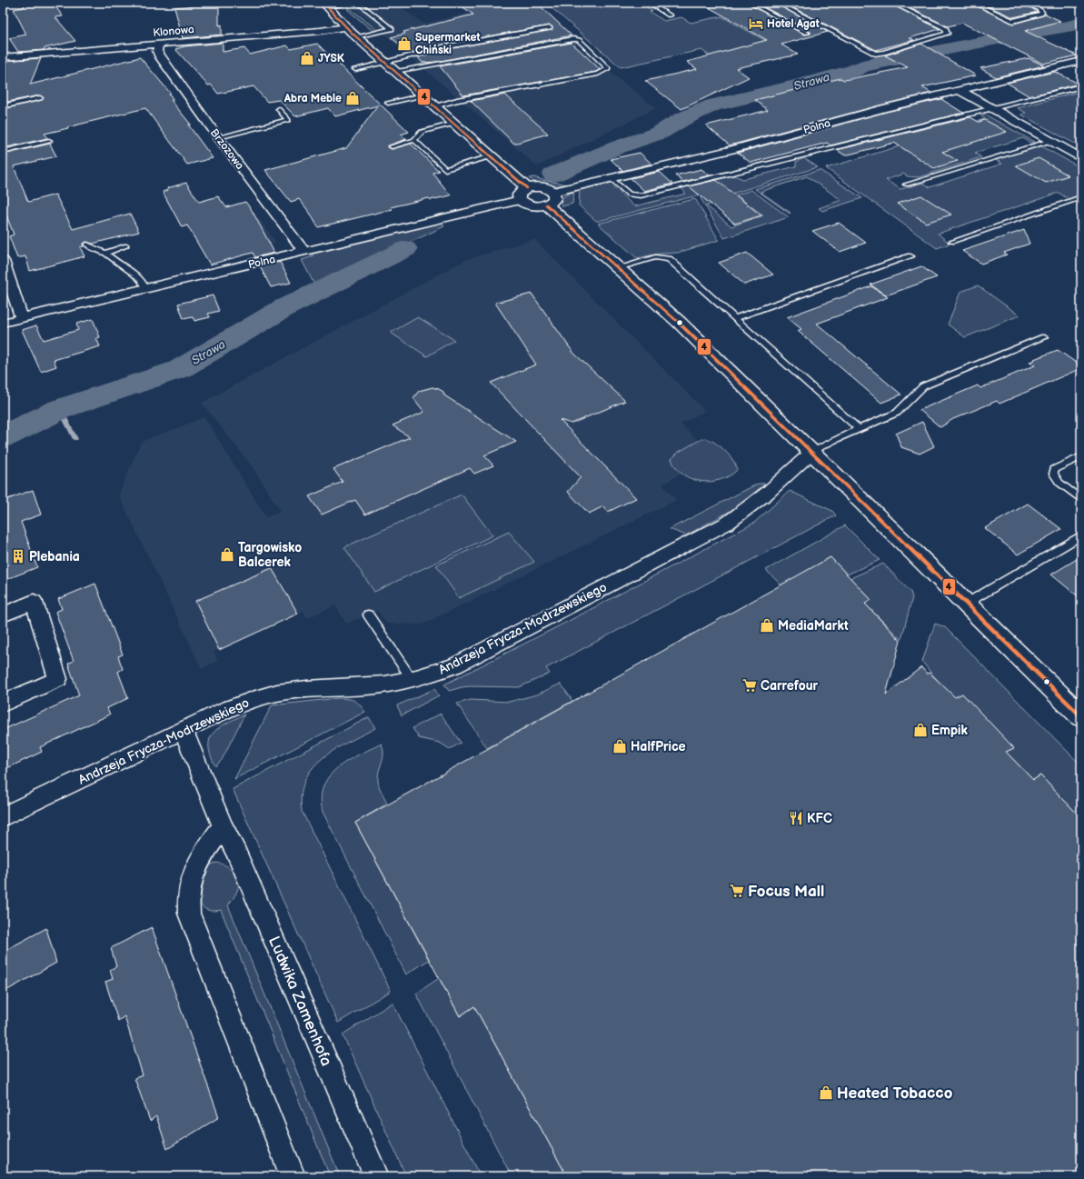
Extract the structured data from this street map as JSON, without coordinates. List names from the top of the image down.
{
  "streets": {
    "street": [
      "Klonowa",
      "Polna",
      "Brzozowa",
      "Andrzeja Frycza-Modrzewskiego",
      "Ludwika Zamenhofa"
    ]
  },
  "crossings": [
    ["Klonowa", "Brzozowa"],
    ["Polna", "Brzozowa"],
    ["Andrzeja Frycza-Modrzewskiego", "Ludwika Zamenhofa"]
  ],
  "water": ["Strawa"],
  "places": {
    "hotel": ["Hotel Agat"],
    "shop": [
      "Supermarket Chiński",
      "JYSK",
      "Abra Meble",
      "Targowisko Balcerek",
      "MediaMarkt",
      "Empik",
      "HalfPrice",
      "Heated Tobacco"
    ],
    "building": ["Plebania"],
    "supermarket": ["Carrefour", "Focus Mall"],
    "restaurant": ["KFC"]
  },
  "lines": ["transit line 4"]
}
